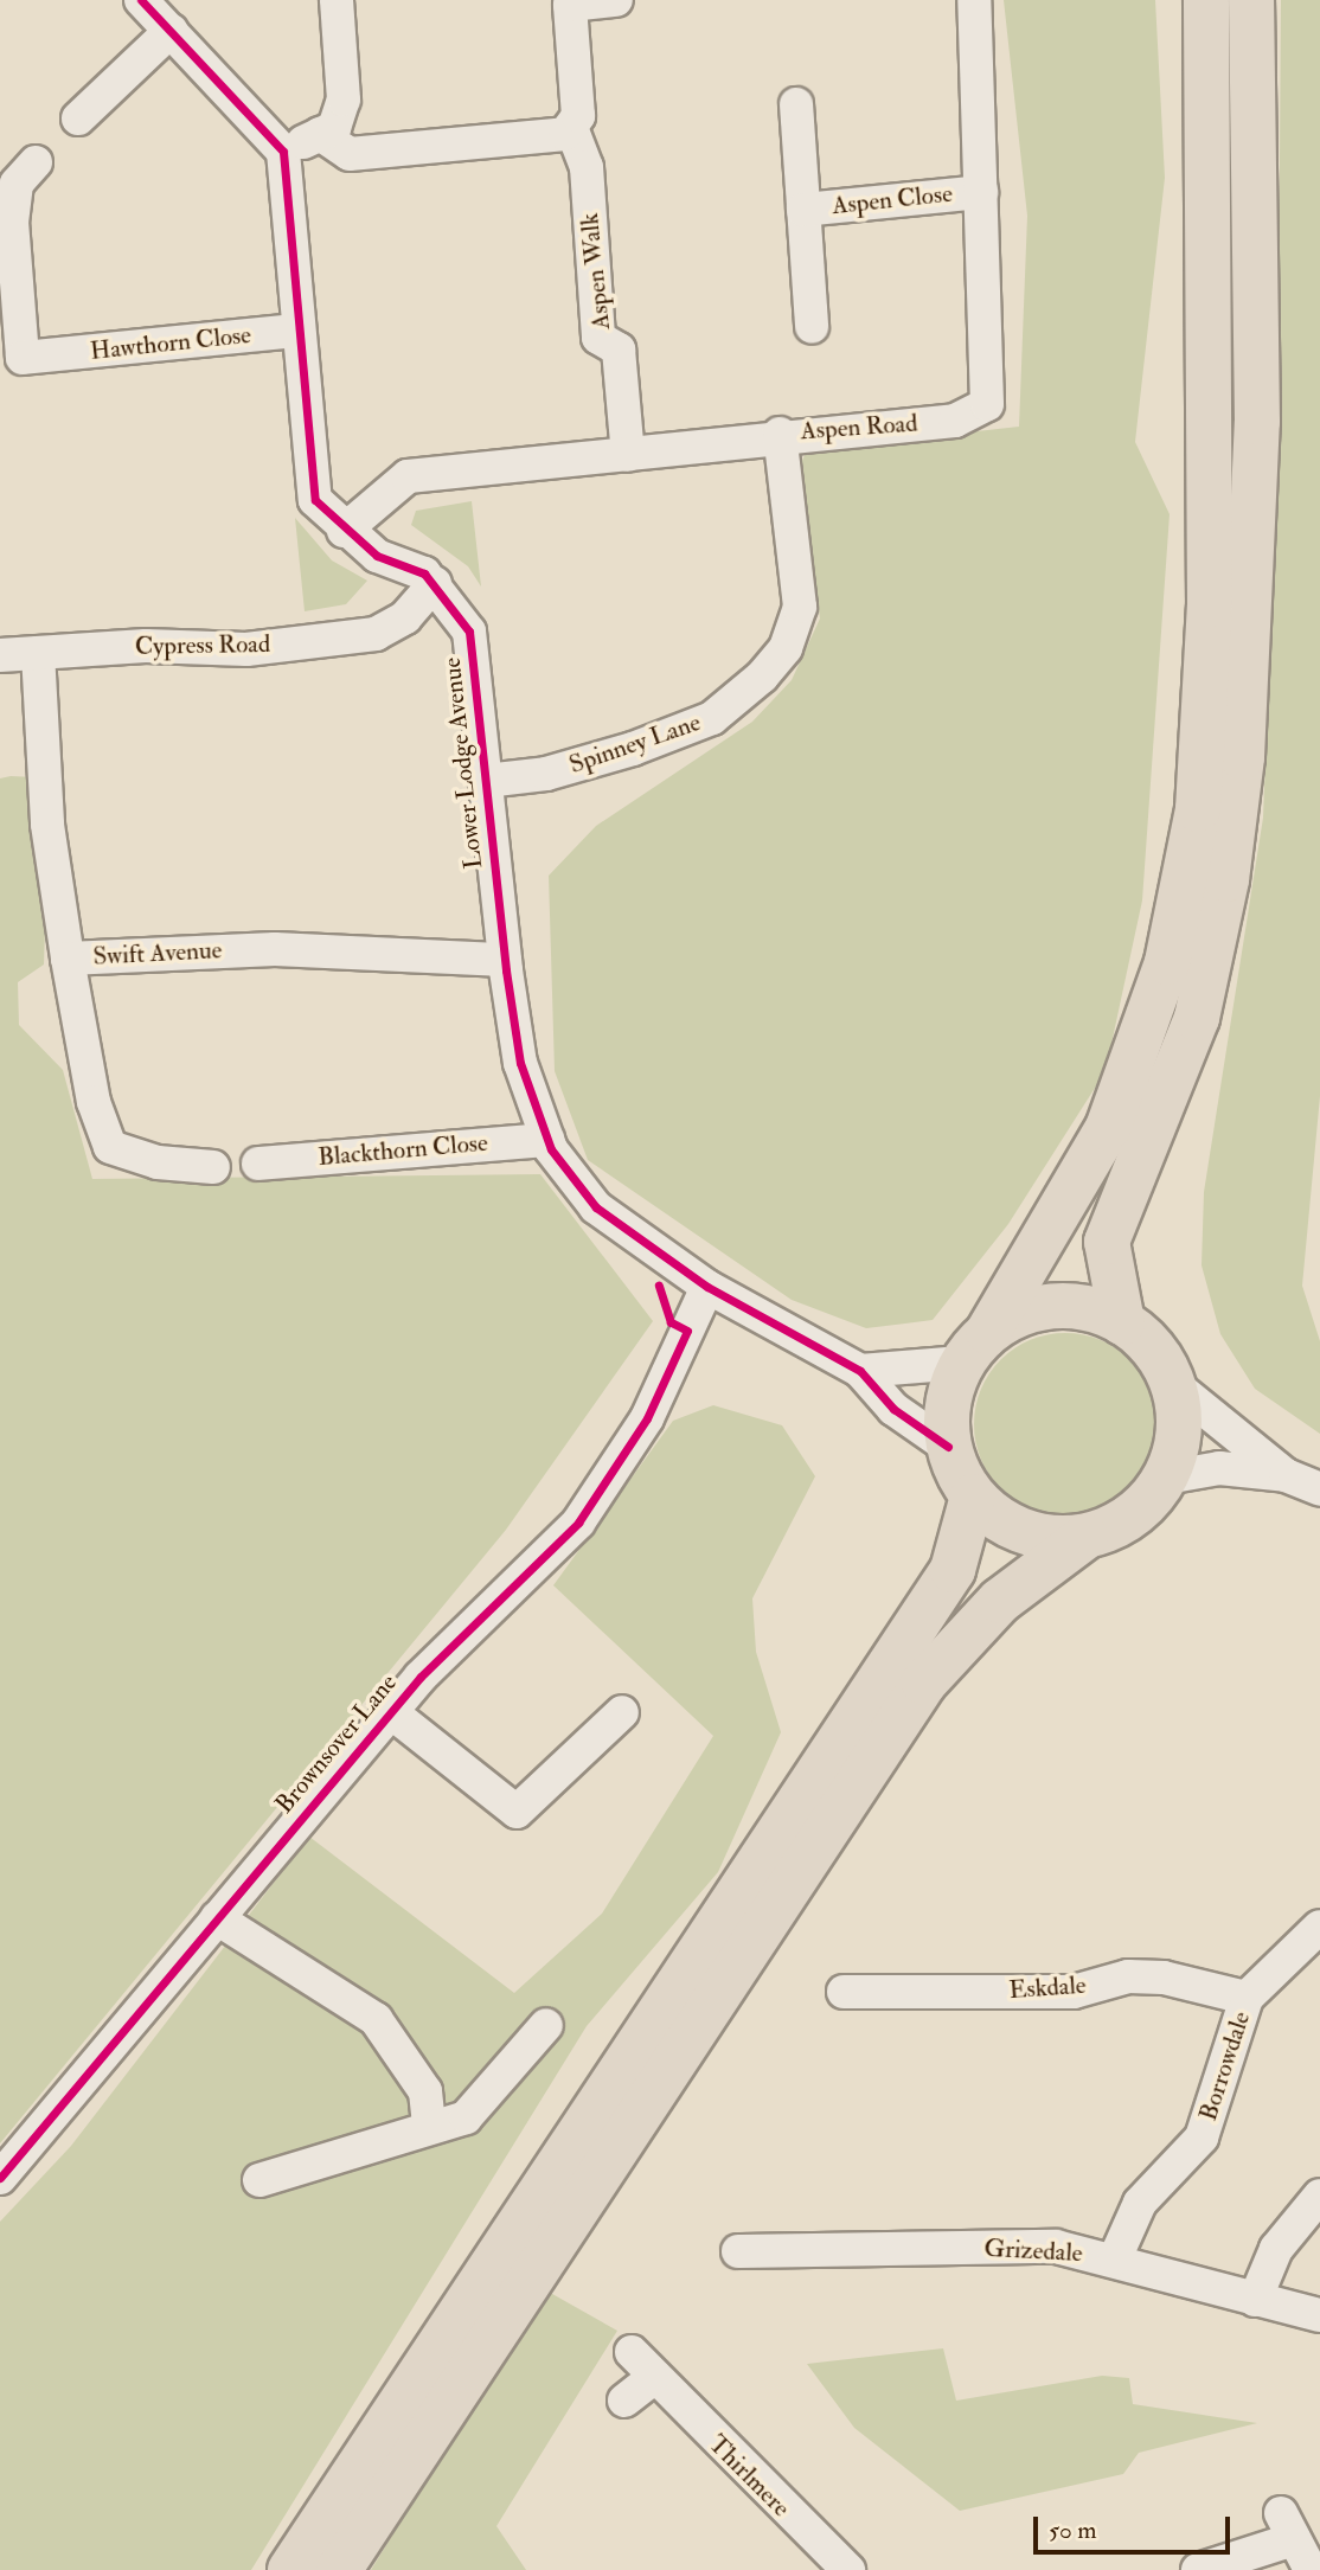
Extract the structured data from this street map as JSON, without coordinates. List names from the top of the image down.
{
  "streets": {
    "street": [
      "Aspen Close",
      "Aspen Walk",
      "Hawthorn Close",
      "Aspen Road",
      "Cypress Road",
      "Spinney Lane",
      "Lower Lodge Avenue",
      "Swift Avenue",
      "Blackthorn Close",
      "Brownsover Lane",
      "Eskdale",
      "Borrowdale",
      "Grizedale",
      "Thirlmere"
    ]
  },
  "crossings": [
    ["Aspen Close", "Aspen Road"],
    ["Aspen Walk", "Aspen Road"],
    ["Hawthorn Close", "Lower Lodge Avenue"],
    ["Aspen Road", "Spinney Lane"],
    ["Aspen Road", "Lower Lodge Avenue"],
    ["Cypress Road", "Lower Lodge Avenue"],
    ["Cypress Road", "Swift Avenue"],
    ["Spinney Lane", "Lower Lodge Avenue"],
    ["Lower Lodge Avenue", "Swift Avenue"],
    ["Lower Lodge Avenue", "Blackthorn Close"],
    ["Lower Lodge Avenue", "Brownsover Lane"],
    ["Eskdale", "Borrowdale"],
    ["Borrowdale", "Grizedale"]
  ],
  "scale_bar": "50 m"
}
